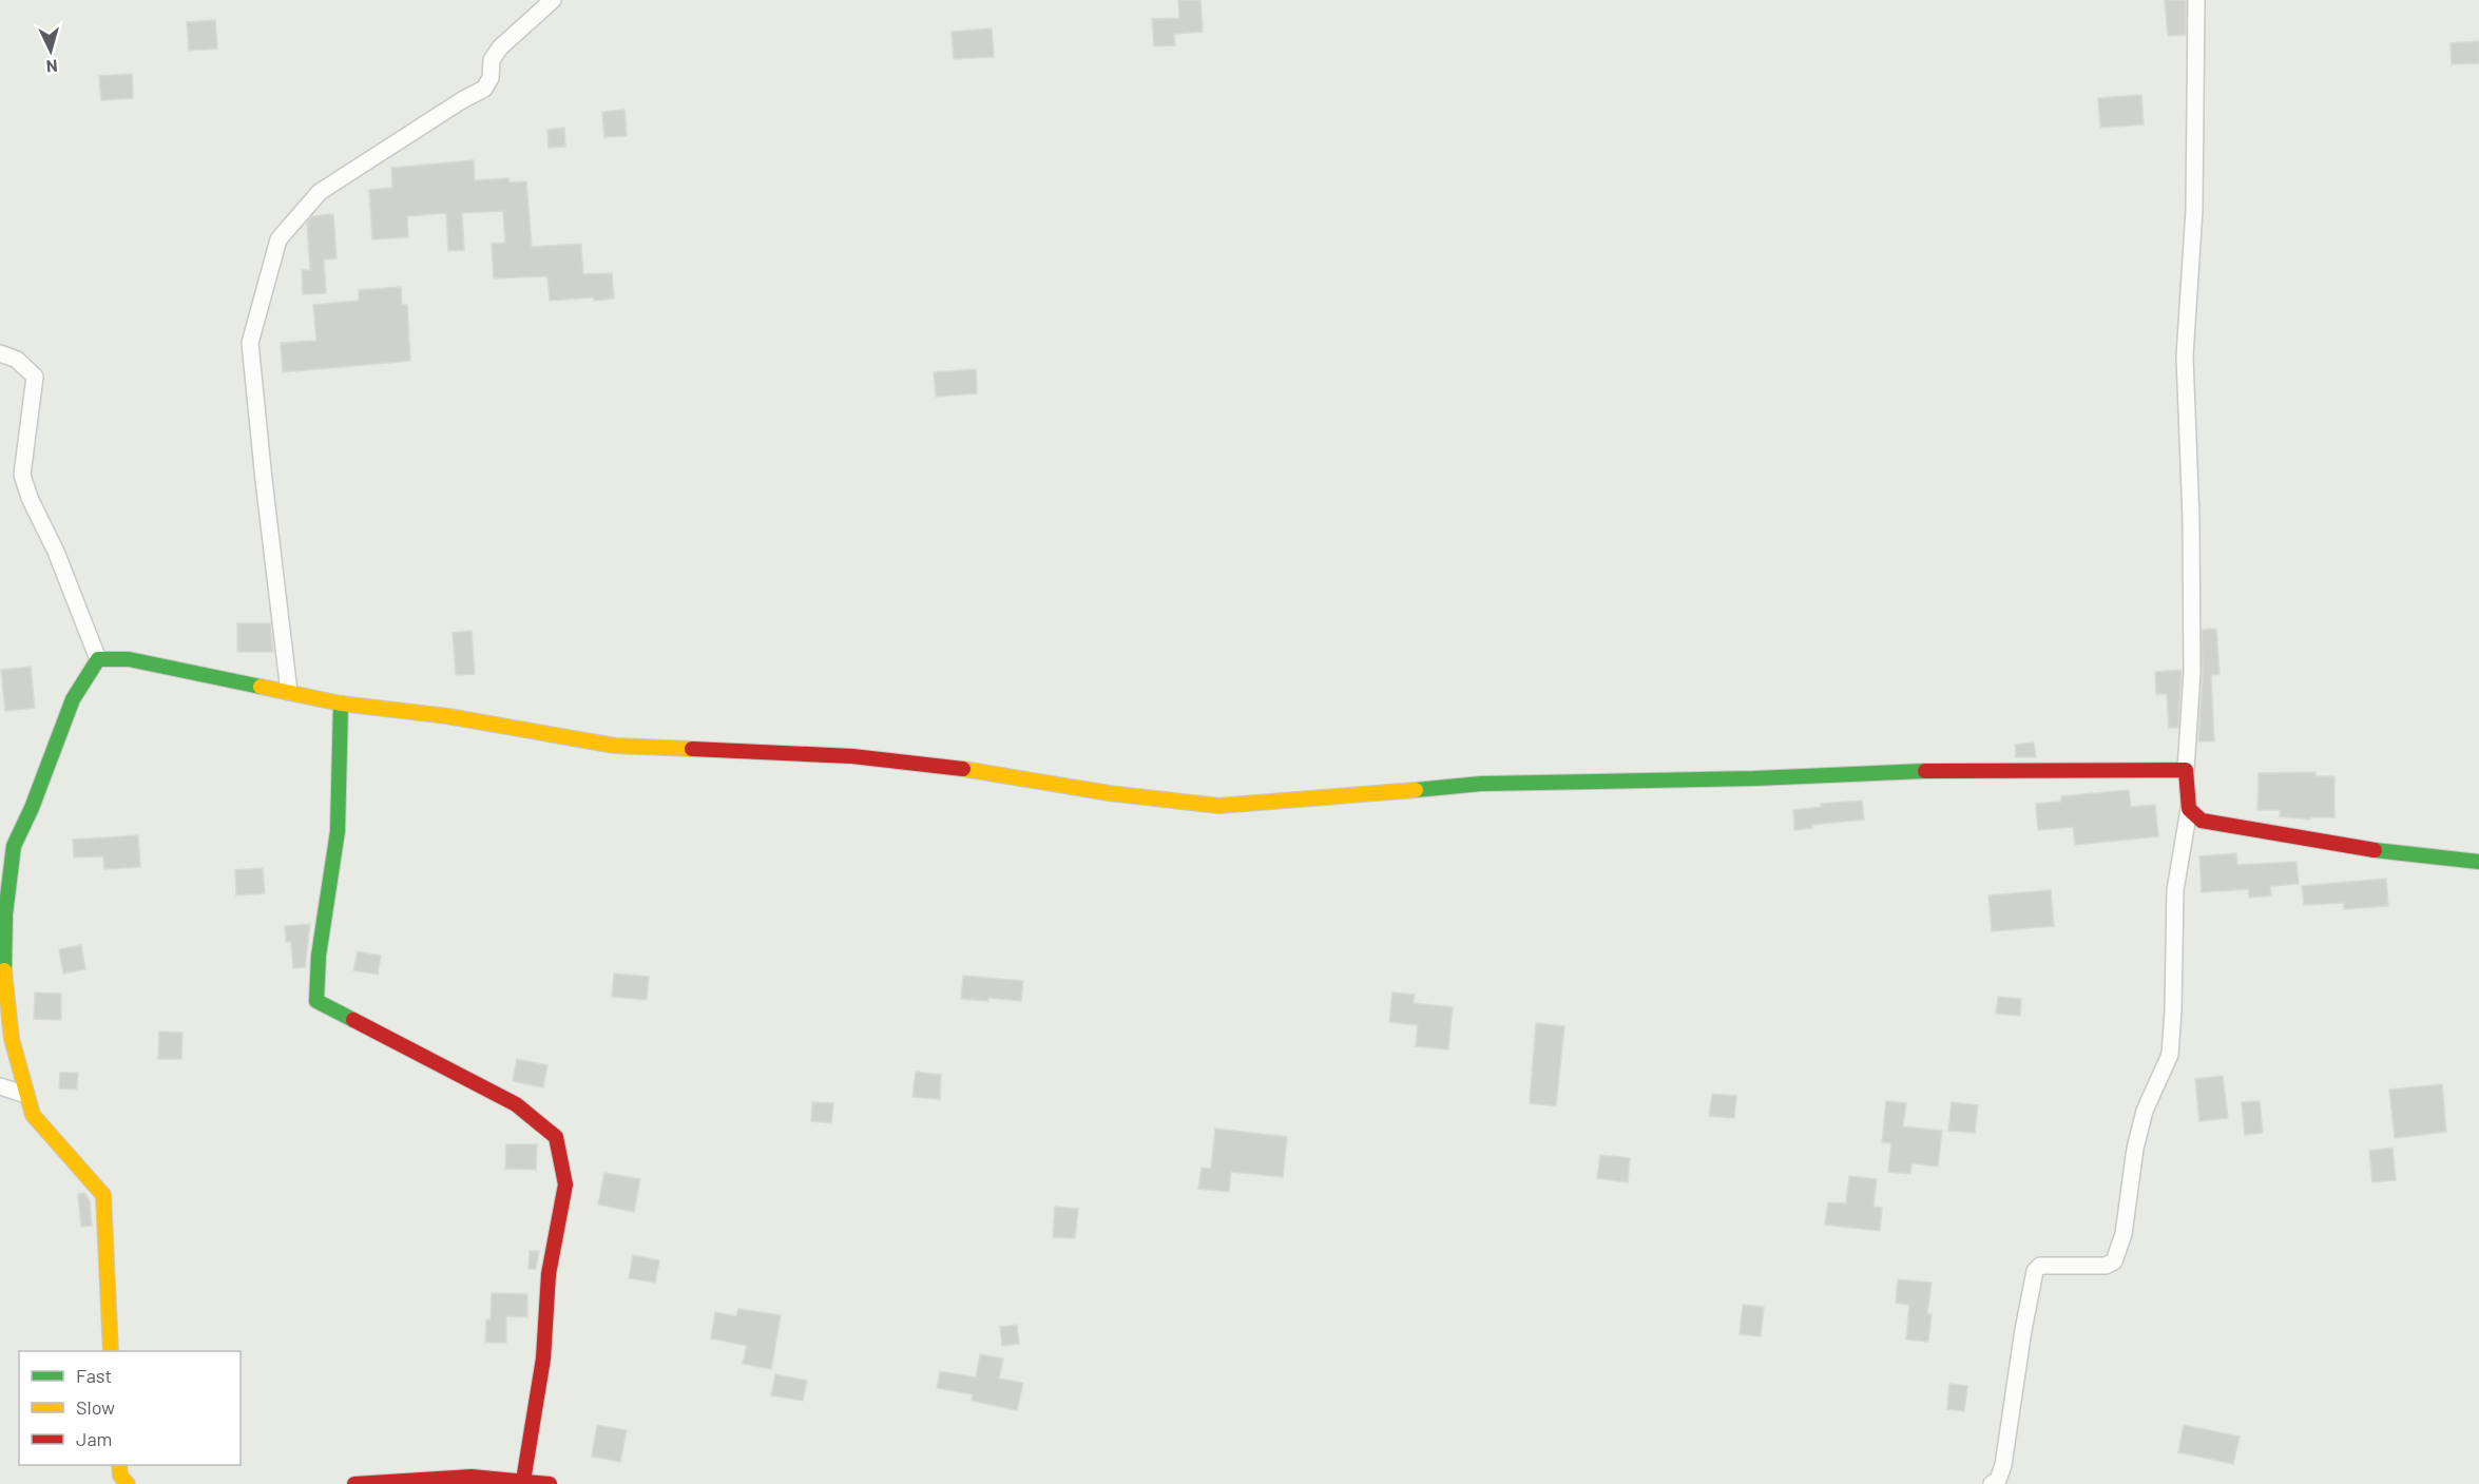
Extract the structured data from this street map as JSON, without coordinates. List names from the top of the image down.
{
  "legend": ["Fast", "Slow", "Jam"],
  "north": "bottom"
}
